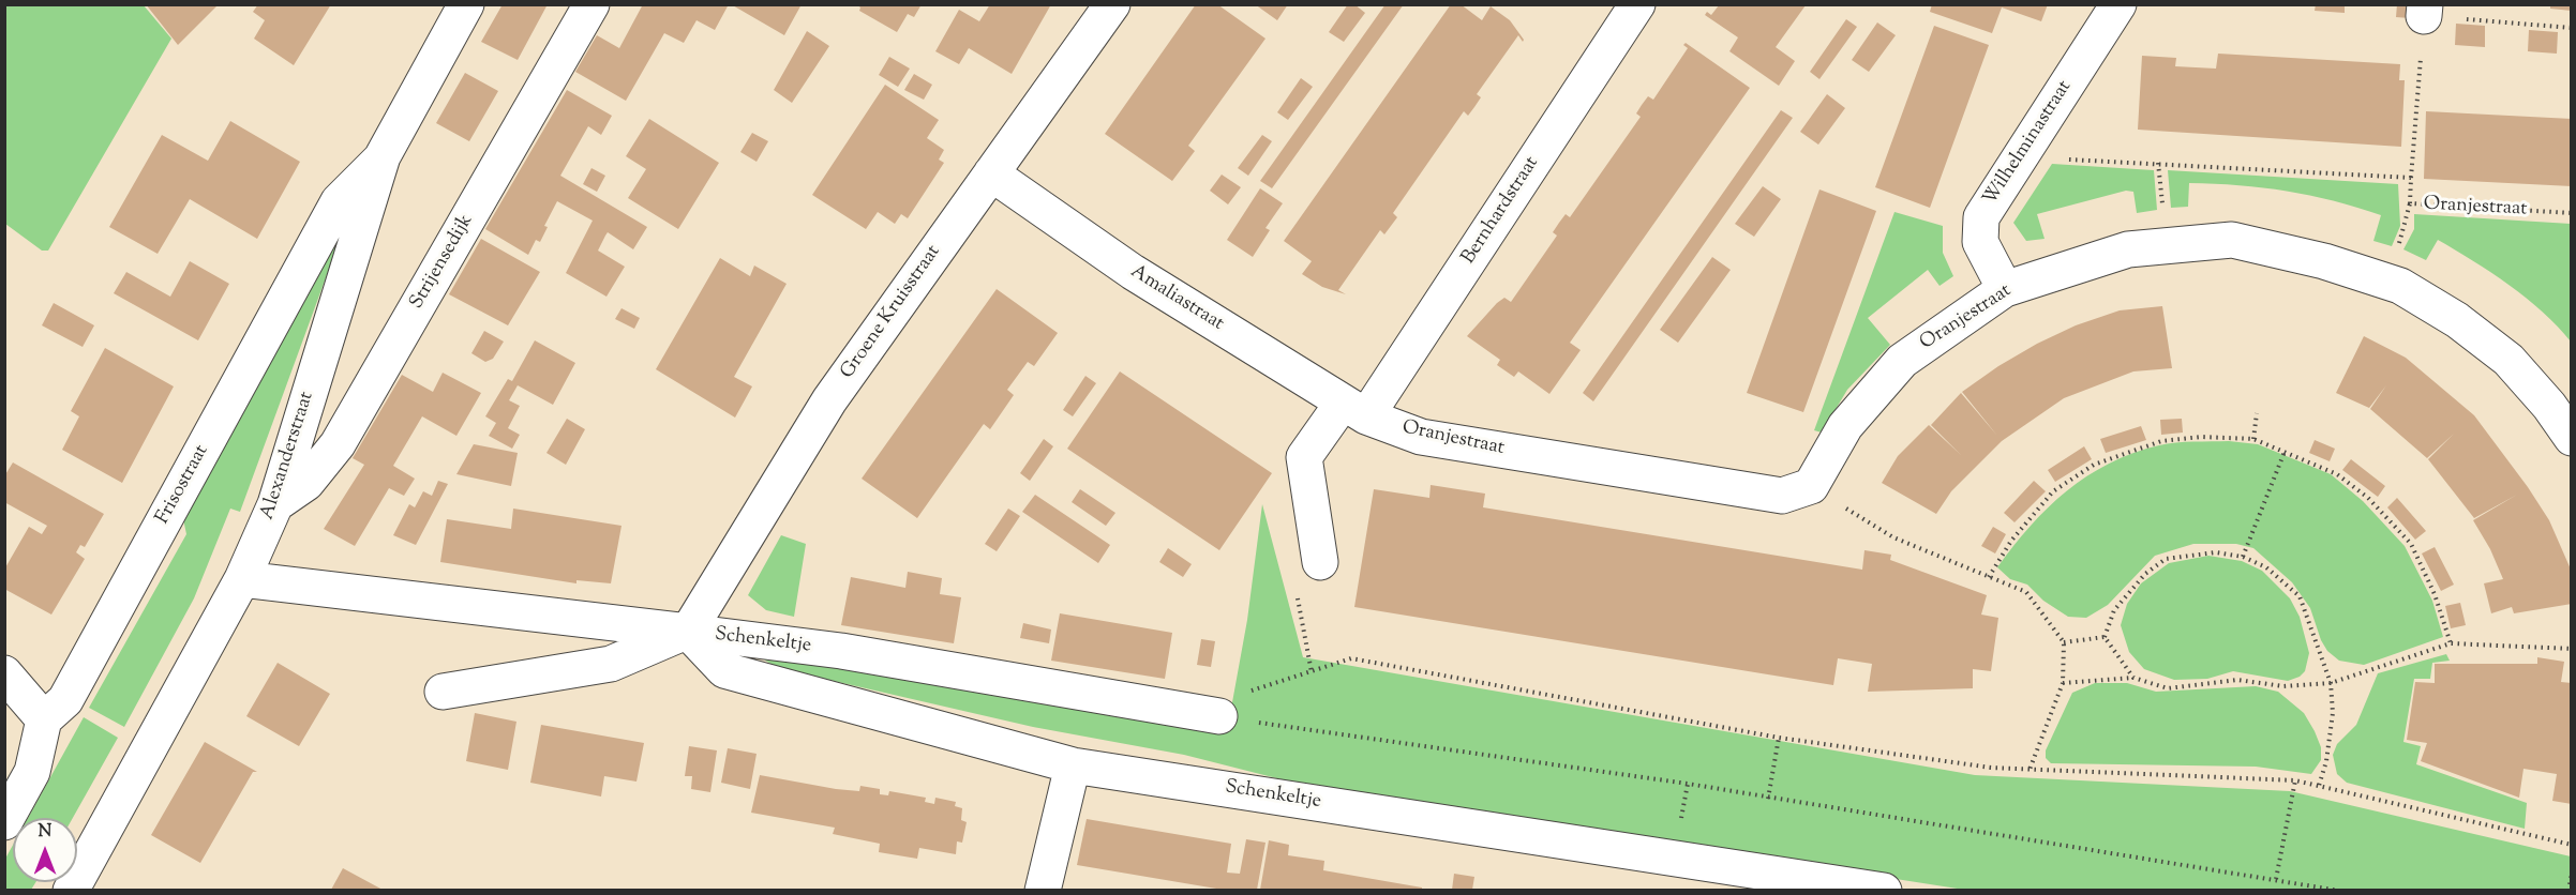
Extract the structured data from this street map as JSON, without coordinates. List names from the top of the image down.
{
  "streets": {
    "street": [
      "Wilhelminastraat",
      "Oranjestraat",
      "Bernhardstraat",
      "Strijensedijk",
      "Amaliastraat",
      "Groene Kruisstraat",
      "Alexanderstraat",
      "Frisostraat",
      "Schenkeltje"
    ]
  },
  "crossings": [
    ["Wilhelminastraat", "Oranjestraat"],
    ["Oranjestraat", "Bernhardstraat"],
    ["Oranjestraat", "Amaliastraat"],
    ["Bernhardstraat", "Amaliastraat"],
    ["Strijensedijk", "Alexanderstraat"],
    ["Amaliastraat", "Groene Kruisstraat"],
    ["Groene Kruisstraat", "Schenkeltje"],
    ["Alexanderstraat", "Frisostraat"],
    ["Alexanderstraat", "Schenkeltje"]
  ],
  "north": "top"
}
